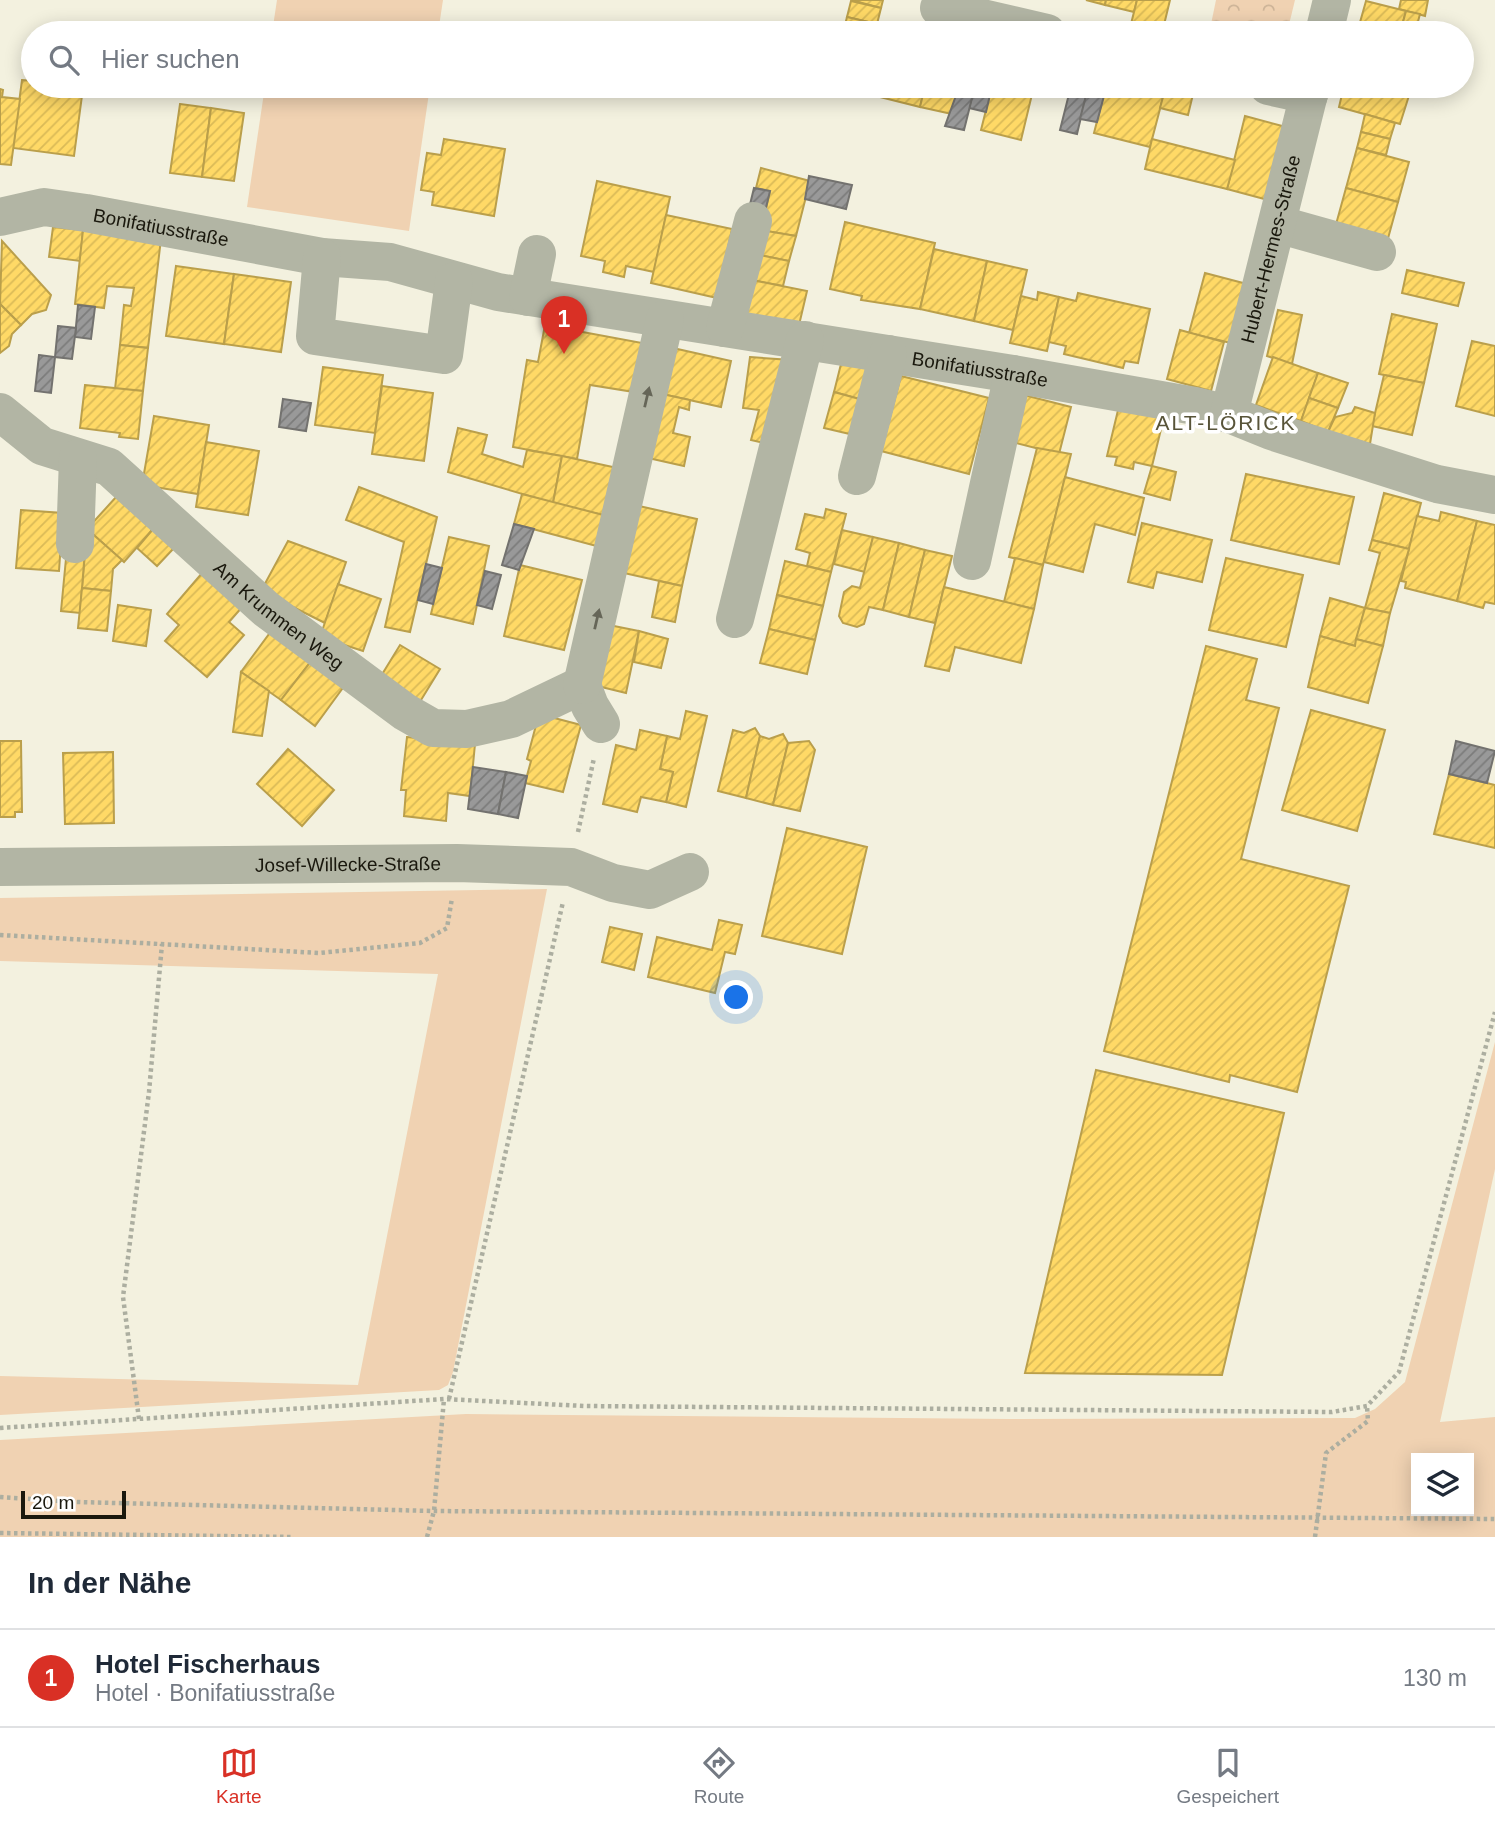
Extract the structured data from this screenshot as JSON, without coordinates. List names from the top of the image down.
{
  "streets": {
    "street": [
      "Bonifatiusstraße",
      "Hubert-Hermes-Straße",
      "Am Krummen Weg",
      "Josef-Willecke-Straße"
    ]
  },
  "crossings": [
    ["Bonifatiusstraße", "Hubert-Hermes-Straße"]
  ],
  "districts": ["ALT-LÖRICK"],
  "scale_bar": "20 m",
  "page": {
    "search": "Hier suchen",
    "pins": "1",
    "scale": "20 m",
    "heading": "In der Nähe",
    "list": [
      {
        "mark": "1",
        "name": "Hotel Fischerhaus",
        "note": "Hotel · Bonifatiusstraße",
        "value": "130 m"
      }
    ],
    "nav": ["Karte", "Route", "Gespeichert"]
  }
}
